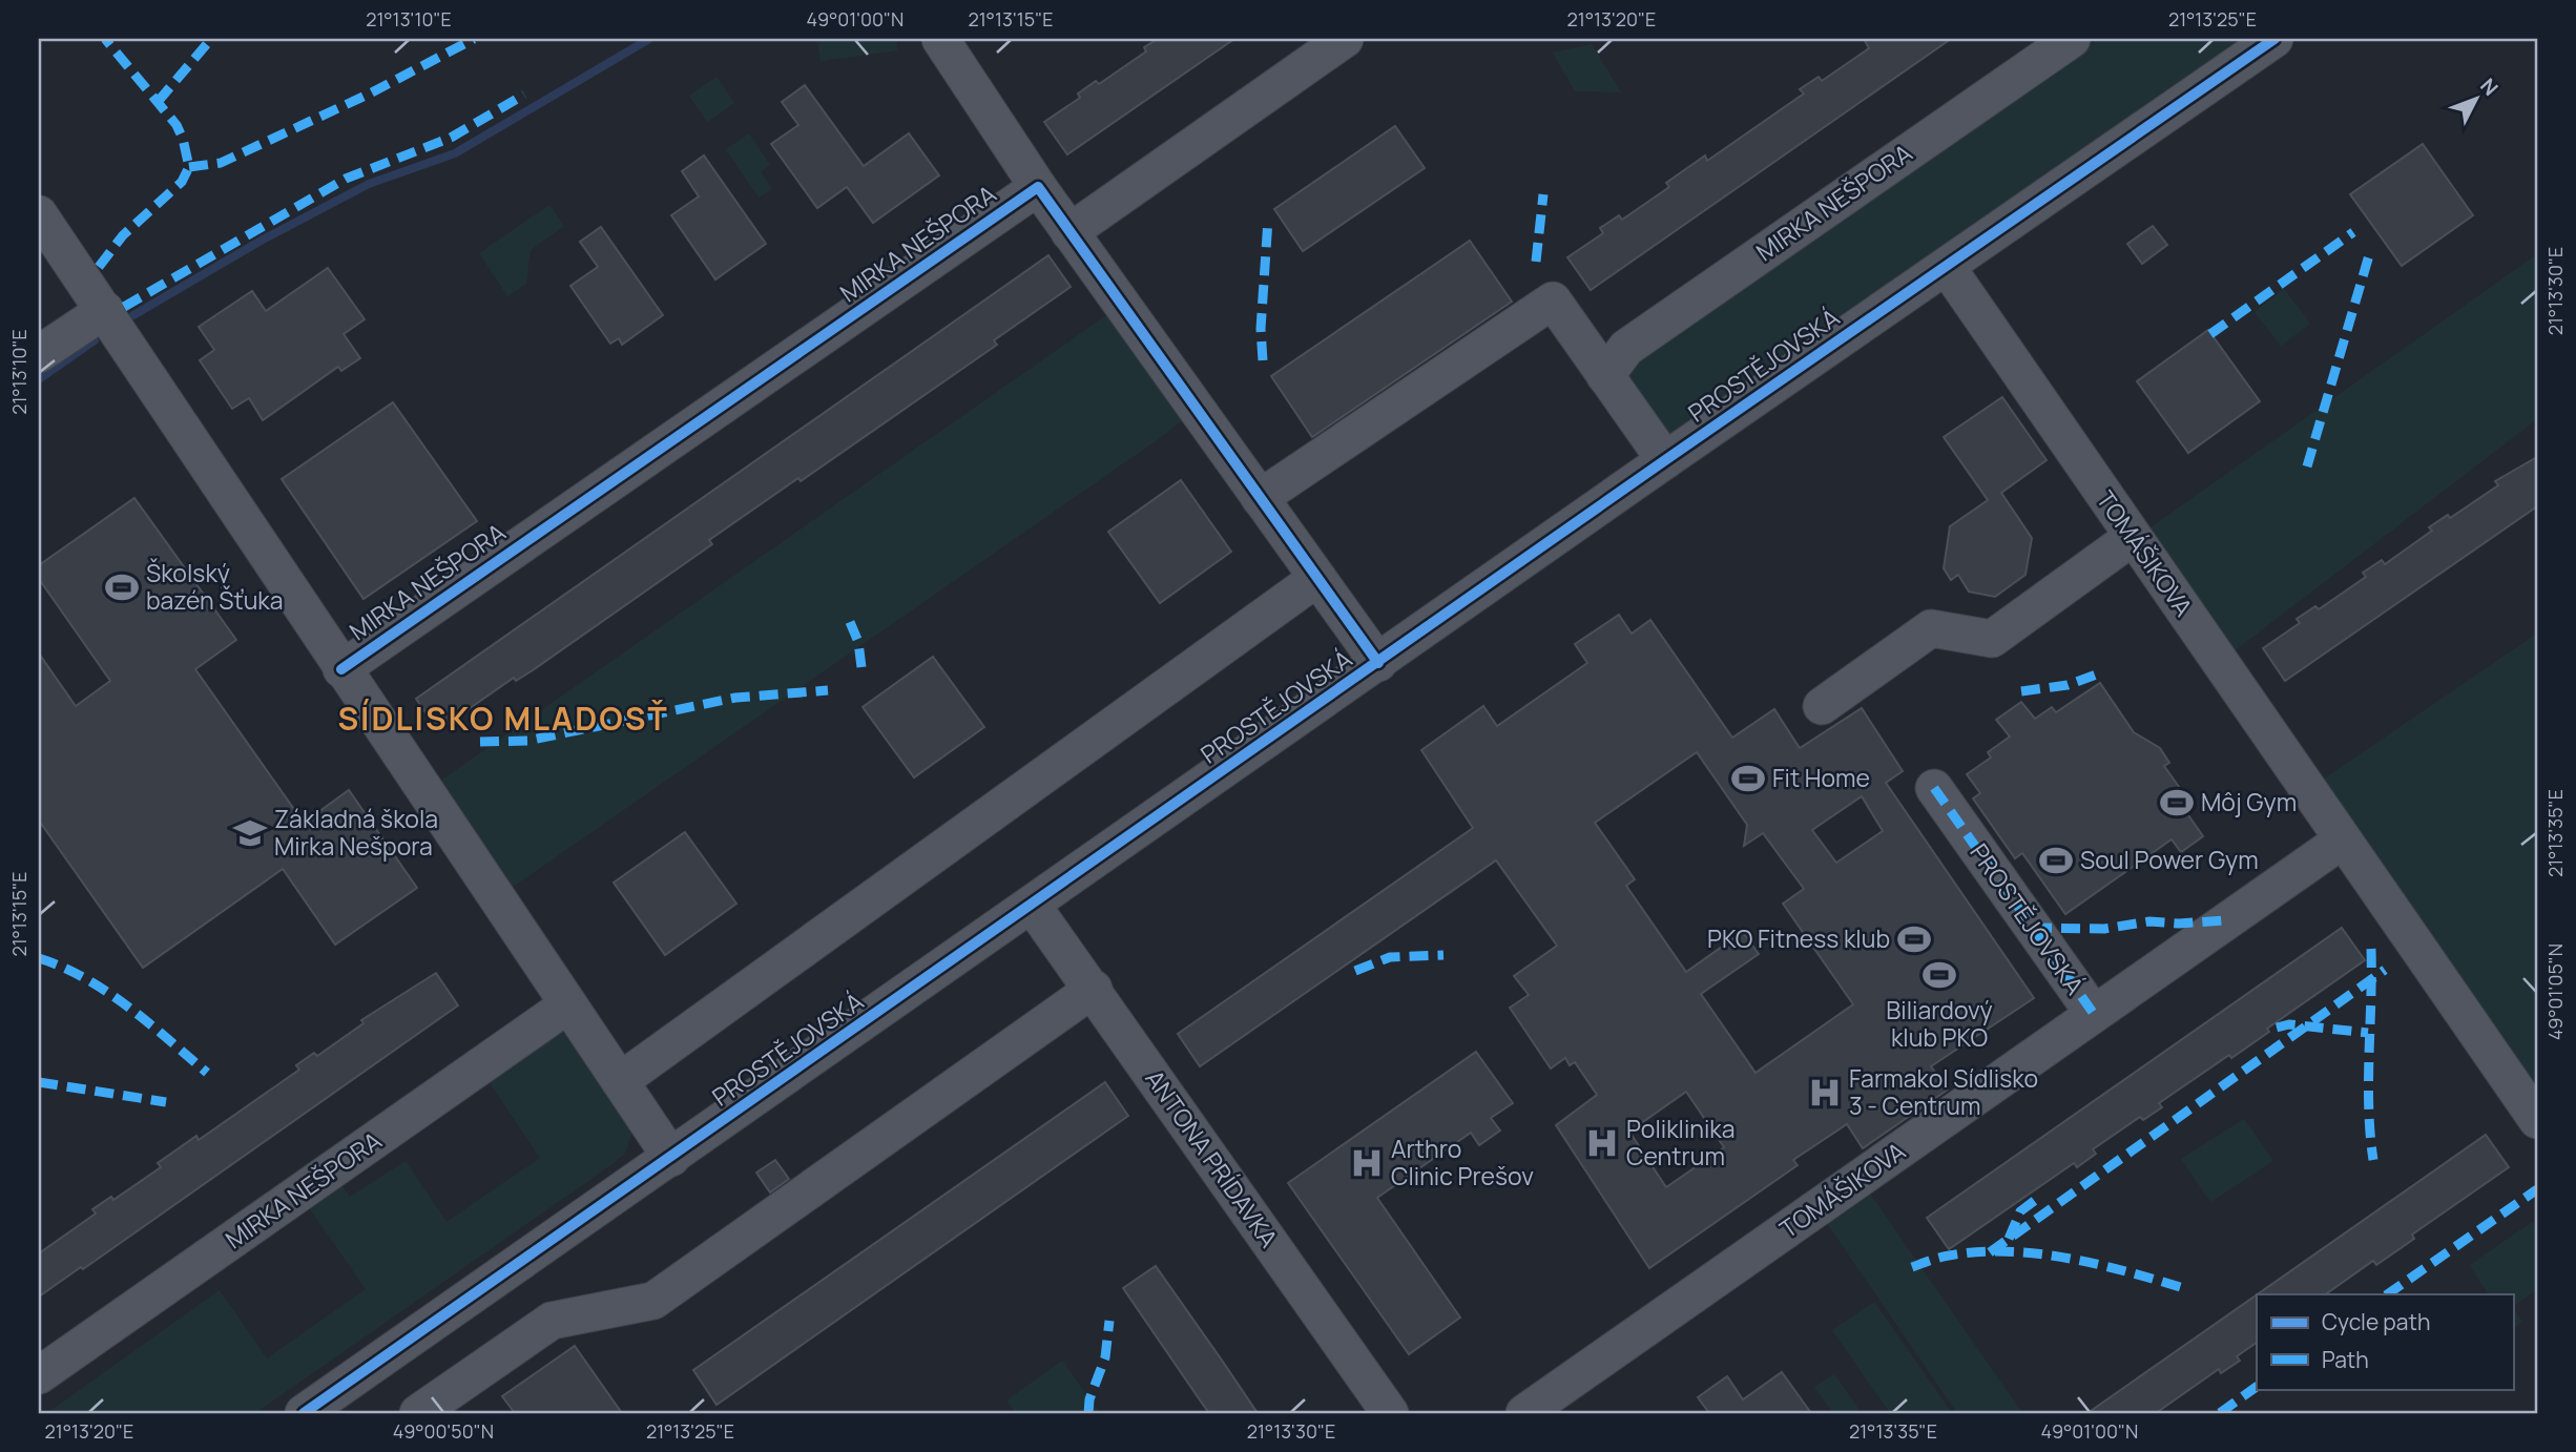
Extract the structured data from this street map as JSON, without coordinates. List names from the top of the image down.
{
  "streets": {
    "street": [
      "MIRKA NEŠPORA",
      "PROSTĚJOVSKÁ",
      "TOMÁŠIKOVA",
      "ANTONA PRÍDAVKA"
    ]
  },
  "crossings": [
    ["MIRKA NEŠPORA", "PROSTĚJOVSKÁ"],
    ["PROSTĚJOVSKÁ", "TOMÁŠIKOVA"],
    ["PROSTĚJOVSKÁ", "ANTONA PRÍDAVKA"]
  ],
  "districts": ["SÍDLISKO MLADOSŤ"],
  "places": {
    "sports": [
      "Školský bazén Šťuka",
      "Fit Home",
      "Môj Gym",
      "Soul Power Gym",
      "PKO Fitness klub",
      "Biliardový klub PKO"
    ],
    "school or university": ["Základná škola Mirka Nešpora"],
    "hospital": ["Farmakol Sídlisko 3 - Centrum", "Poliklinika Centrum", "Arthro Clinic Prešov"]
  },
  "legend": ["Cycle path", "Path"],
  "north": "top right",
  "coordinates": [
    "21°13'10\"E",
    "49°01'00\"N",
    "21°13'15\"E",
    "21°13'20\"E",
    "21°13'25\"E",
    "21°13'30\"E",
    "21°13'35\"E",
    "49°01'05\"N",
    "49°00'50\"N"
  ]
}
